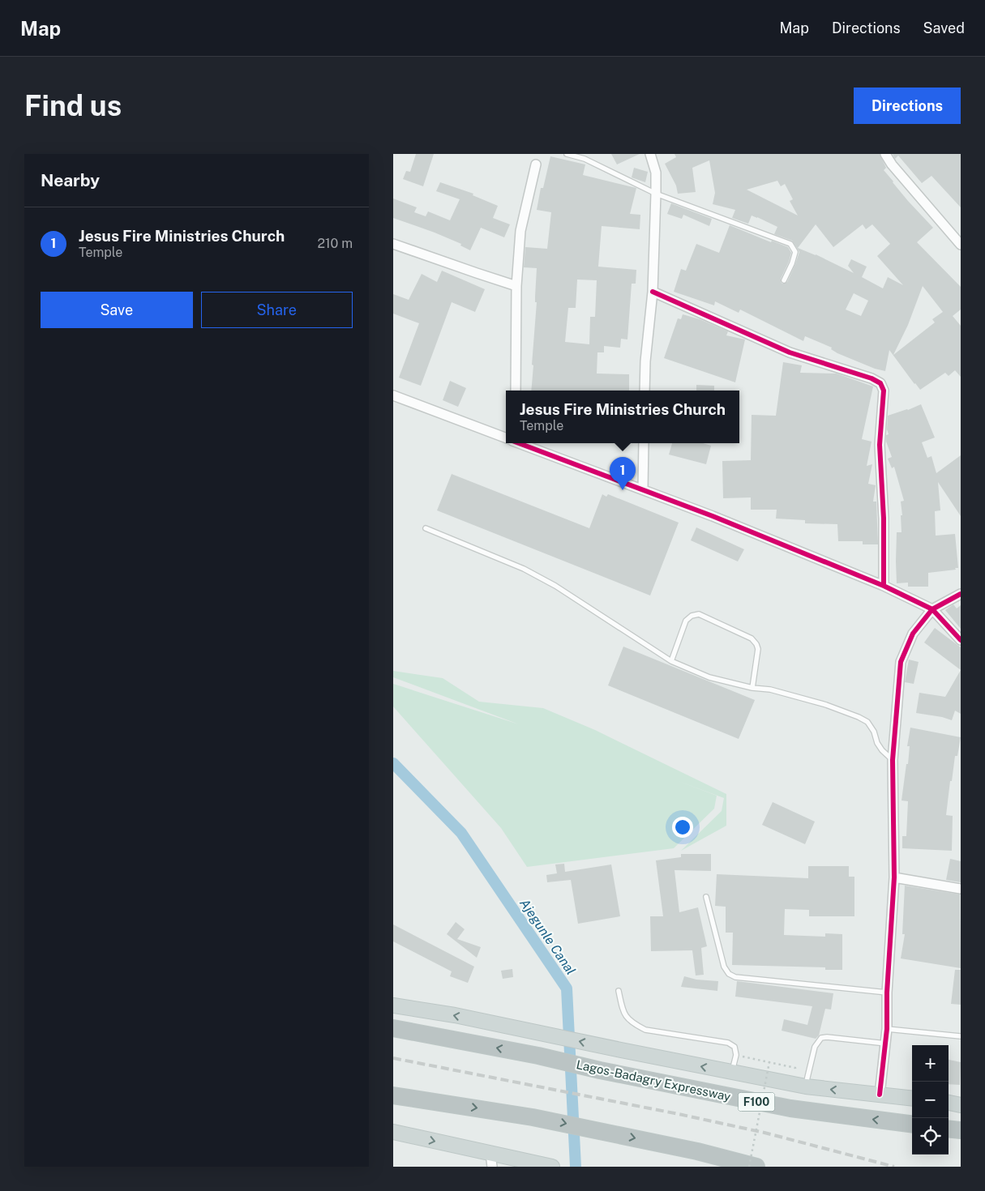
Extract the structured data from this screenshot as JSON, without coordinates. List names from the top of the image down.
{
  "streets": {
    "highway": ["Lagos-Badagry Expressway", "F100"]
  },
  "one_way": ["Lagos-Badagry Expressway"],
  "water": ["Ajegunle Canal"],
  "page": {
    "header": "Map",
    "nav": ["Map", "Directions", "Saved"],
    "buttons": [
      "Directions",
      ["Save", "Share"]
    ],
    "title": "Find us",
    "heading": "Nearby",
    "list": [
      {
        "mark": "1",
        "name": "Jesus Fire Ministries Church",
        "note": "Temple",
        "value": "210 m"
      }
    ],
    "popup": ["Jesus Fire Ministries Church", "Temple"],
    "pins": "1",
    "map_buttons": ["+", "−"]
  }
}
